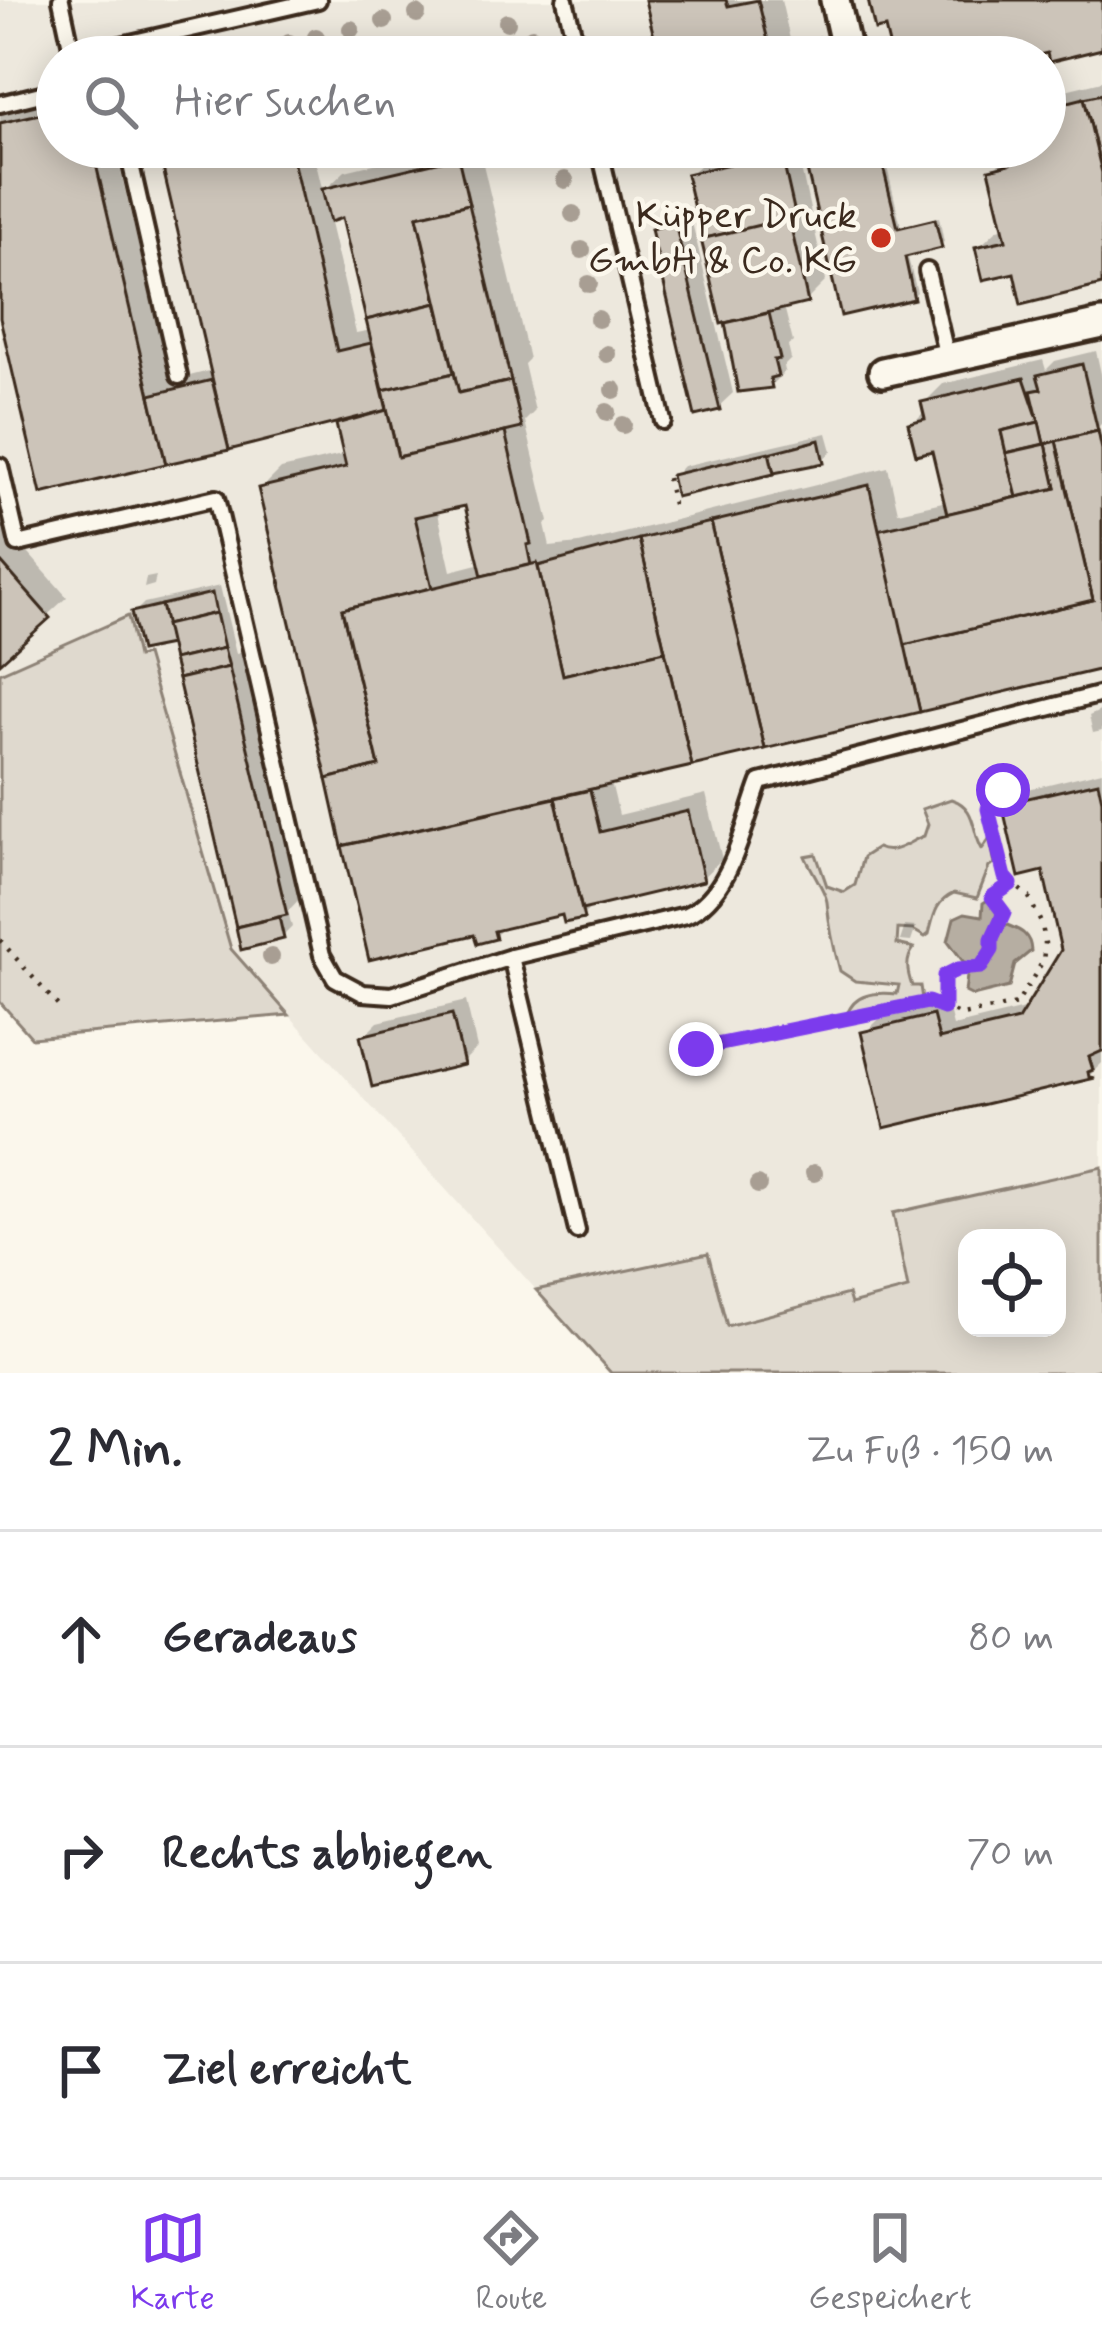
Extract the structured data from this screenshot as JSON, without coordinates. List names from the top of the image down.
{
  "places": ["Küpper Druck GmbH & Co. KG"],
  "page": {
    "search": "Hier suchen",
    "heading": ["2 Min.", "Zu Fuß · 150 m"],
    "list": [
      ["Geradeaus", "80 m"],
      ["Rechts abbiegen", "70 m"],
      "Ziel erreicht"
    ],
    "nav": ["Karte", "Route", "Gespeichert"]
  }
}
